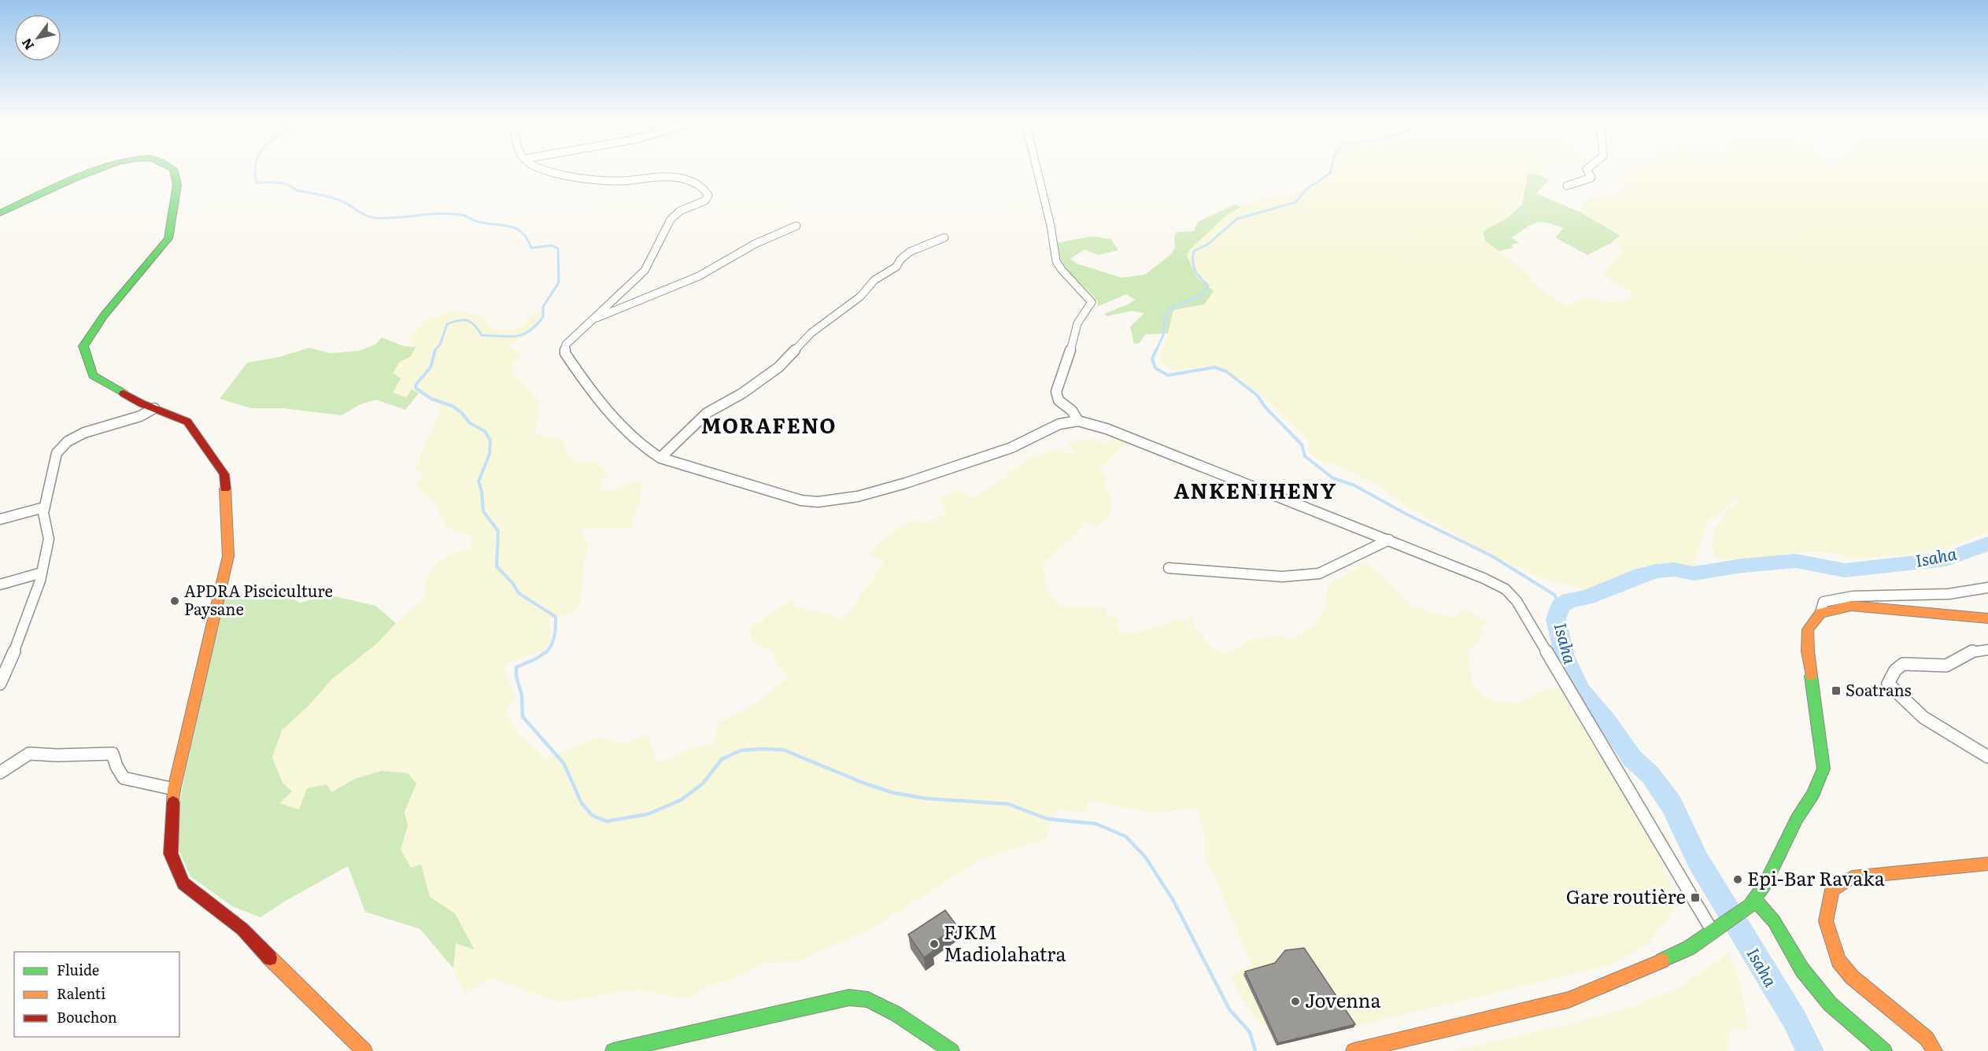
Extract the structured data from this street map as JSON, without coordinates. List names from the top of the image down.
{
  "districts": ["MORAFENO", "ANKENIHENY"],
  "water": ["Isaha"],
  "places": {
    "other": [
      "APDRA Pisciculture Paysane",
      "Epi-Bar Ravaka",
      "FJKM Madiolahatra",
      "Jovenna"
    ],
    "transit": ["Soatrans", "Gare routière"]
  },
  "legend": ["Fluide", "Ralenti", "Bouchon"],
  "north": "bottom left"
}
